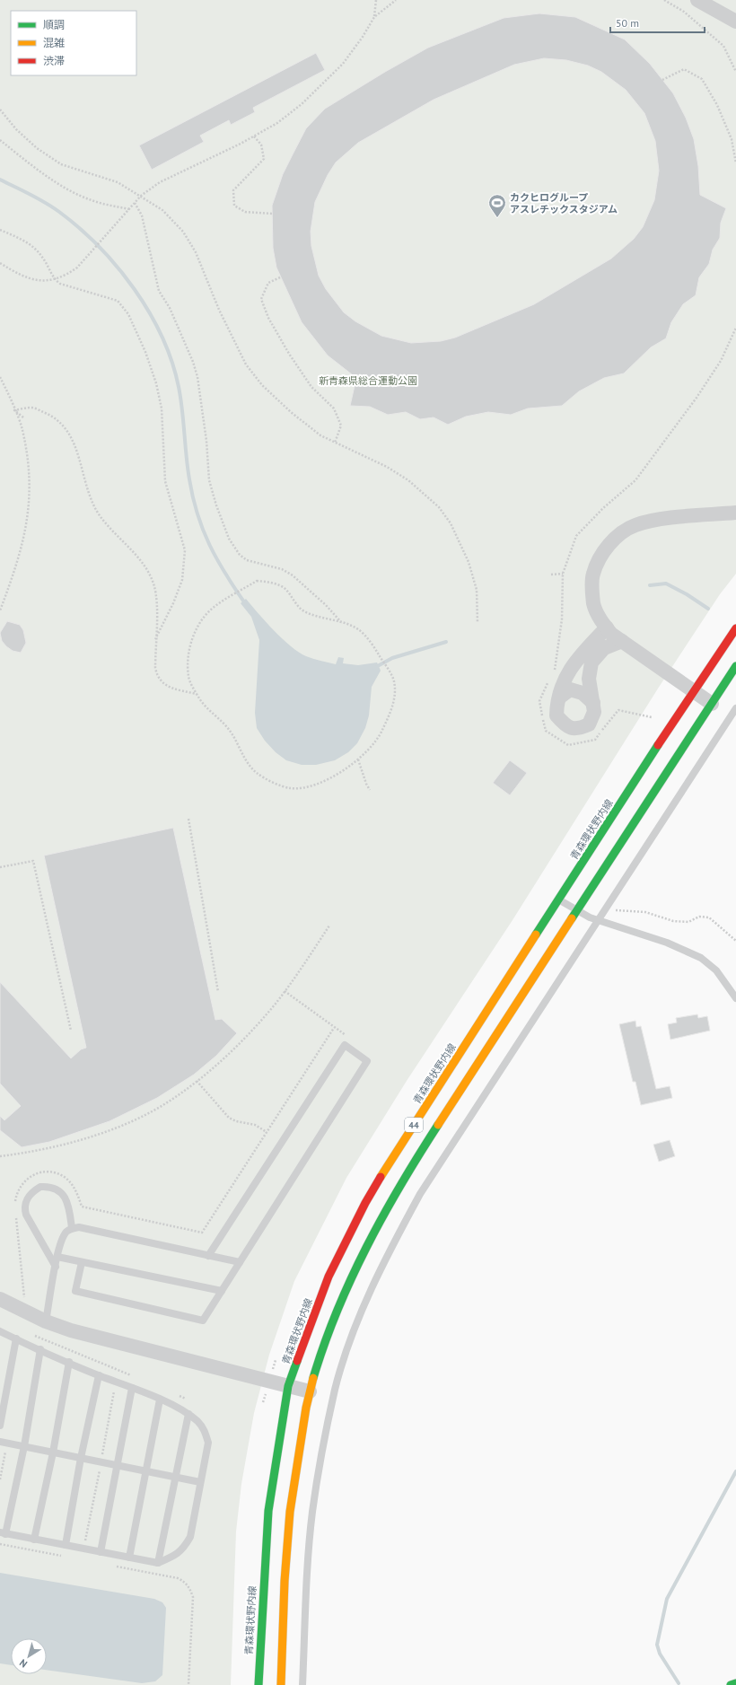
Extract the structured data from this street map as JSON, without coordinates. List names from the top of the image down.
{
  "streets": {
    "main road": ["青森環状野内線", "44"]
  },
  "parks": ["新青森県総合運動公園"],
  "places": {
    "sports": ["カクヒログループ アスレチックスタジアム"]
  },
  "legend": ["順調", "混雑", "渋滞"],
  "scale_bar": "50 m",
  "north": "bottom left"
}
